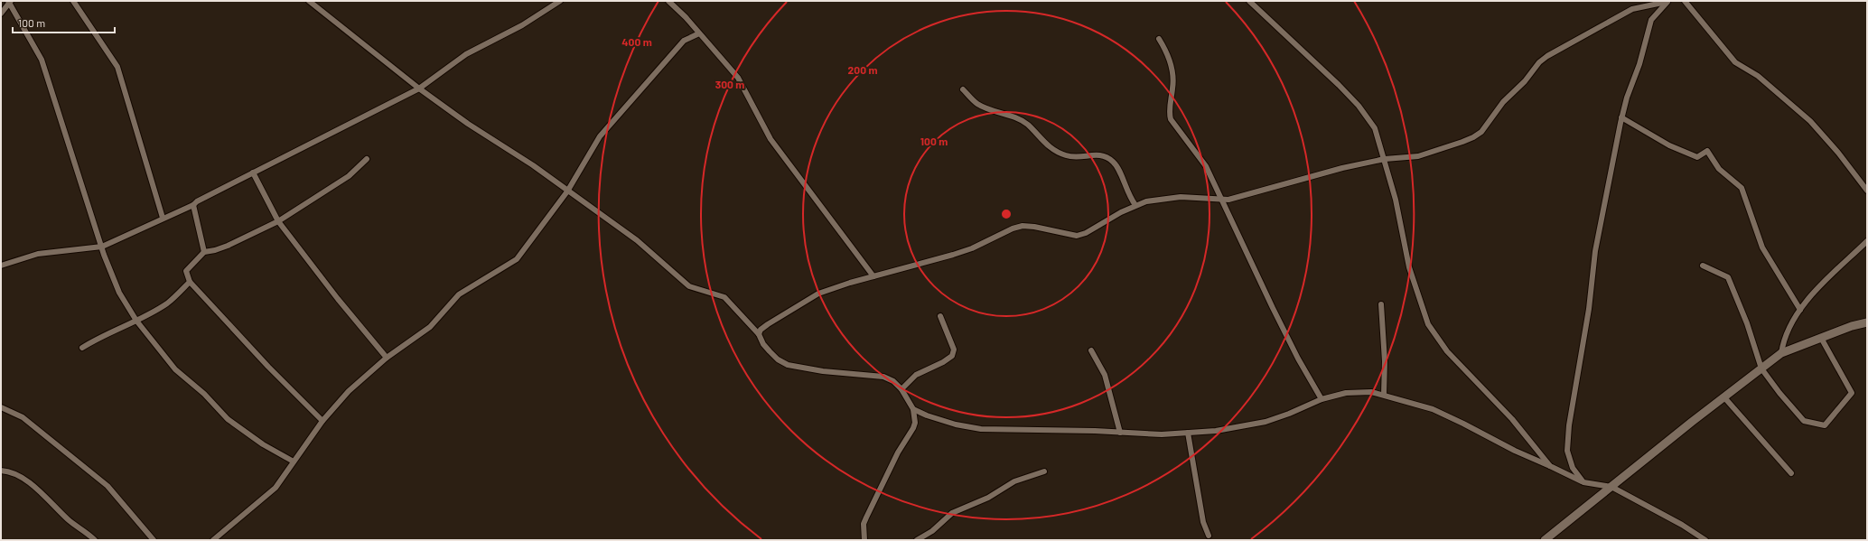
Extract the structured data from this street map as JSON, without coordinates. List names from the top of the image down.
{
  "scale_bar": "100 m",
  "rings": [
    "400 m",
    "200 m",
    "300 m",
    "100 m"
  ]
}
